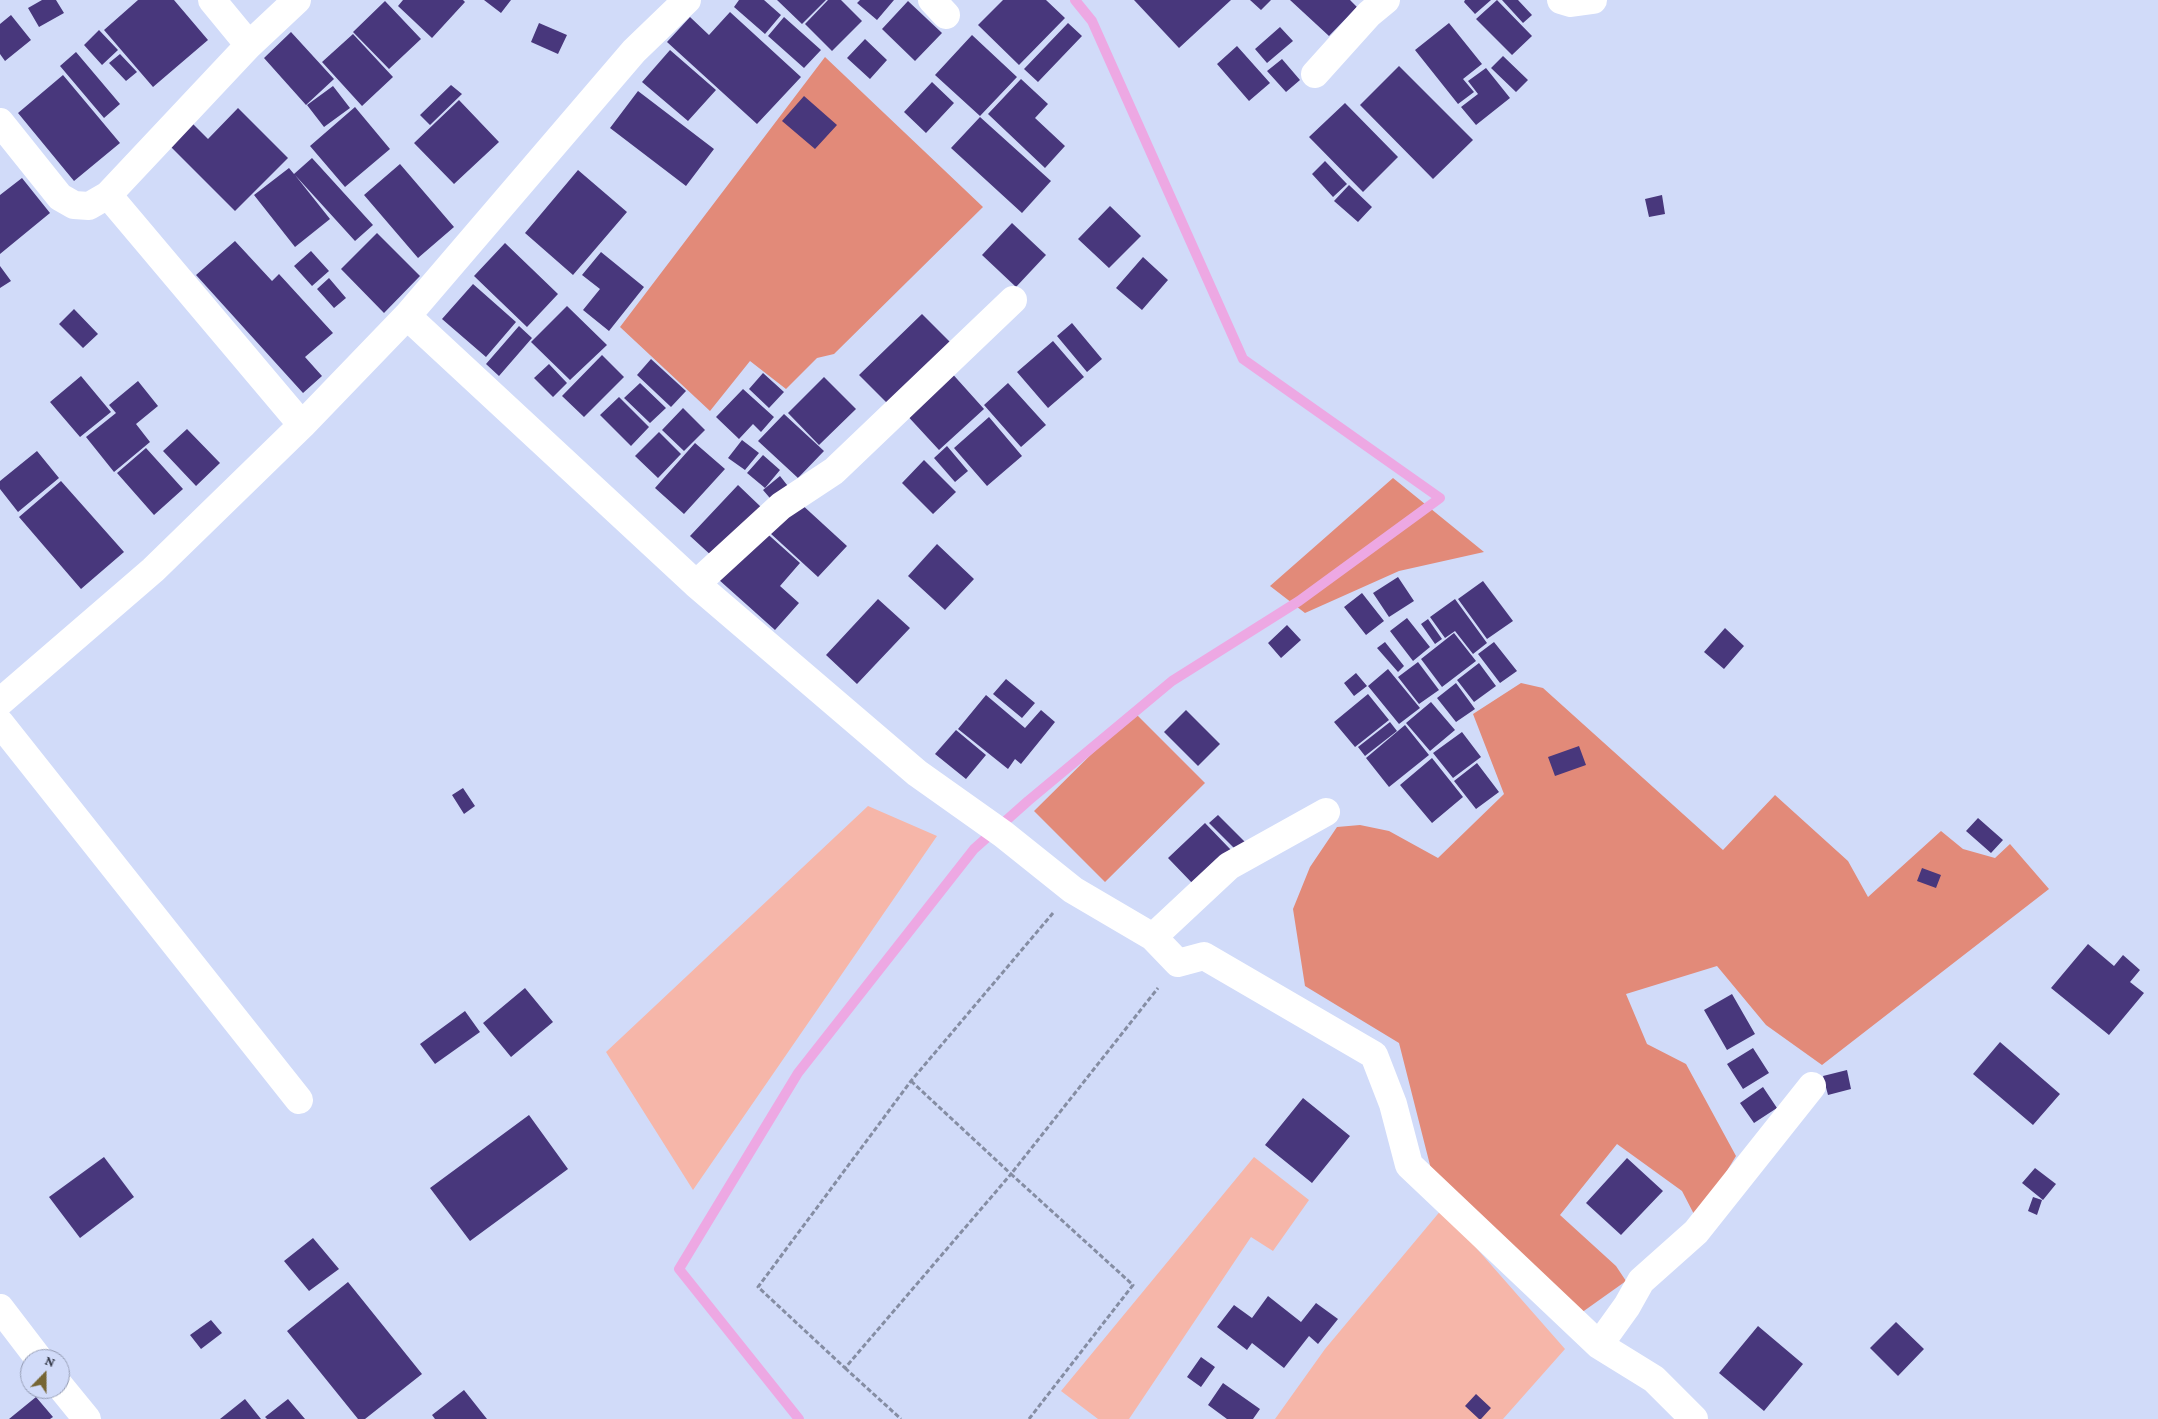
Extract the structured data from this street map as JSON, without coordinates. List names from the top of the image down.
{
  "north": "top"
}
